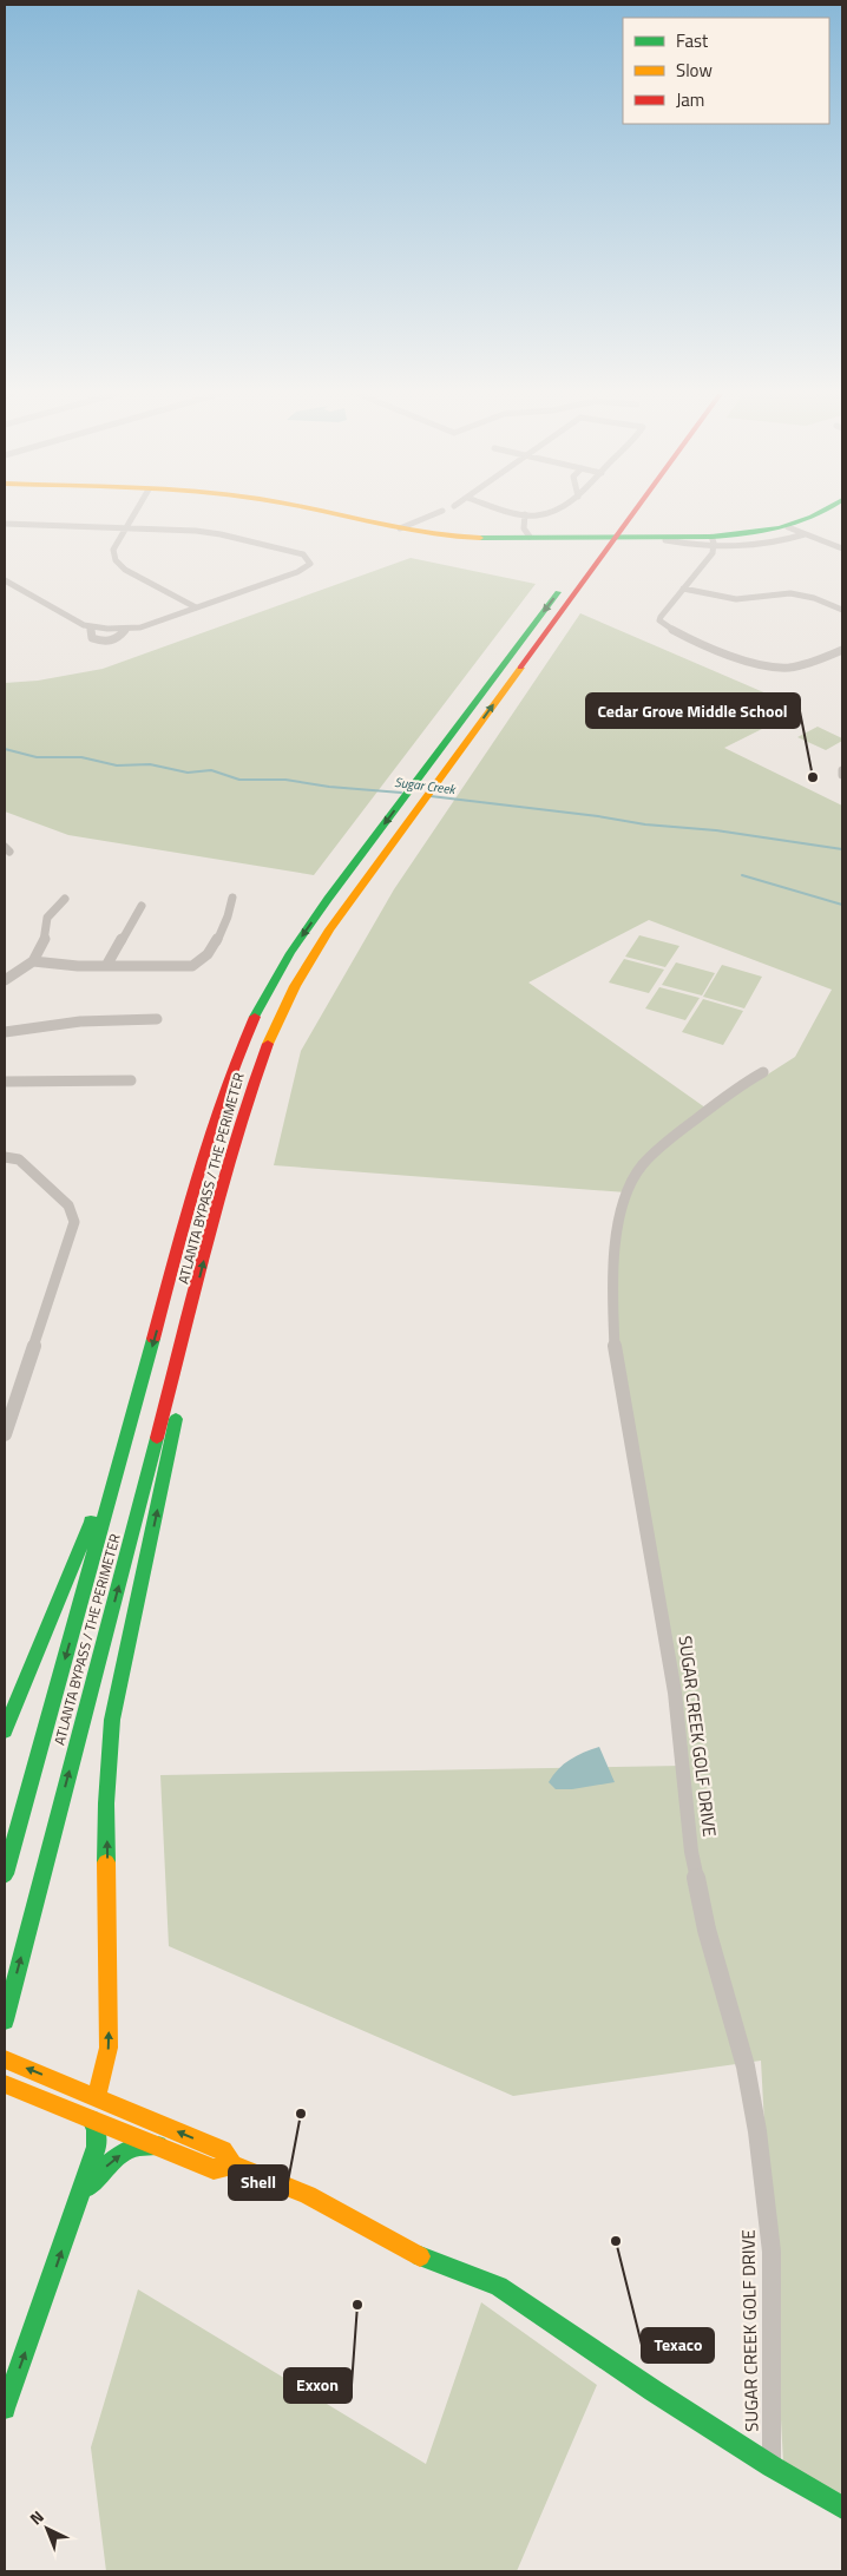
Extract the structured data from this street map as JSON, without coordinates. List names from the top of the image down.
{
  "streets": {
    "main road": ["ATLANTA BYPASS / THE PERIMETER"],
    "street": ["SUGAR CREEK GOLF DRIVE"]
  },
  "water": ["Sugar Creek"],
  "places": [
    "Cedar Grove Middle School",
    "Shell",
    "Texaco",
    "Exxon"
  ],
  "legend": ["Fast", "Slow", "Jam"],
  "north": "top left"
}
